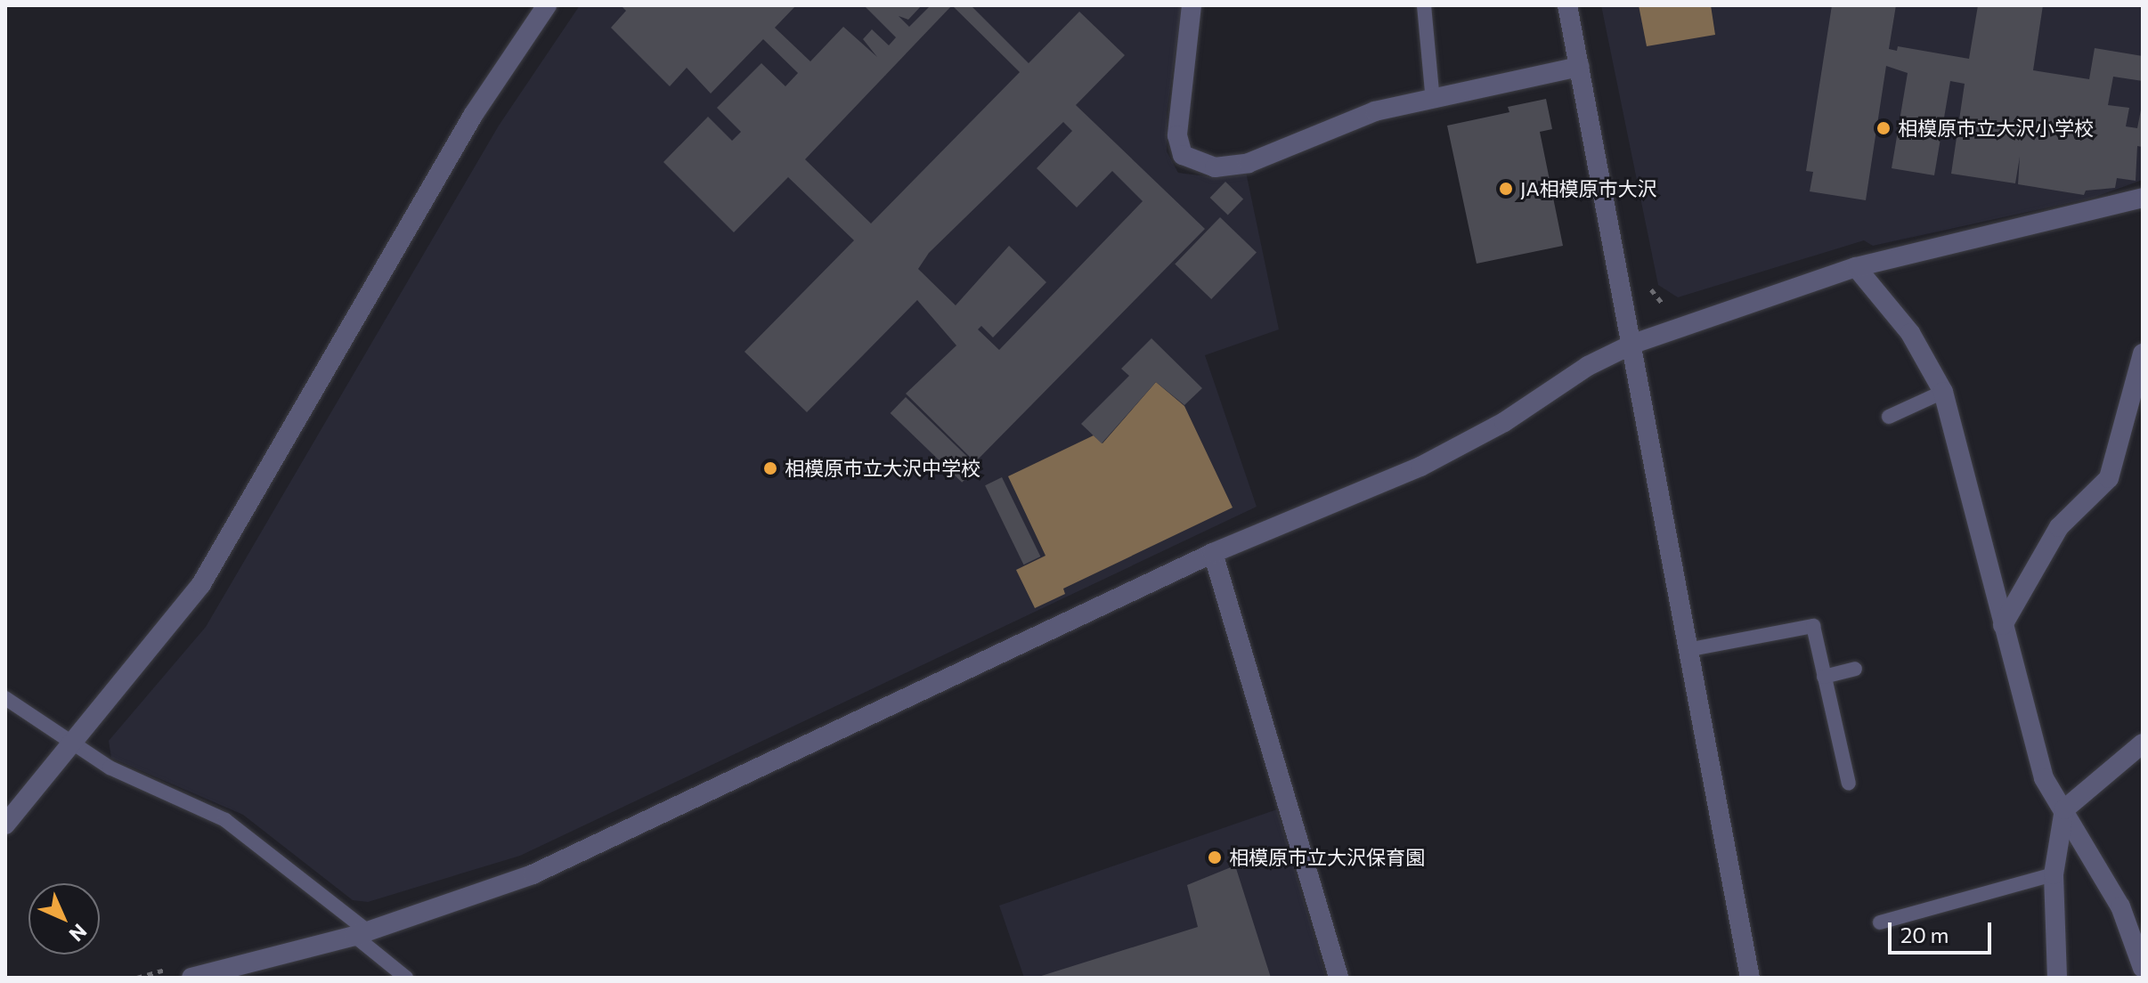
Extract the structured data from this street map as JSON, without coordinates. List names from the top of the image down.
{
  "places": [
    "相模原市立大沢小学校",
    "JA相模原市大沢",
    "相模原市立大沢中学校",
    "相模原市立大沢保育園"
  ],
  "scale_bar": "20 m",
  "north": "bottom right"
}
